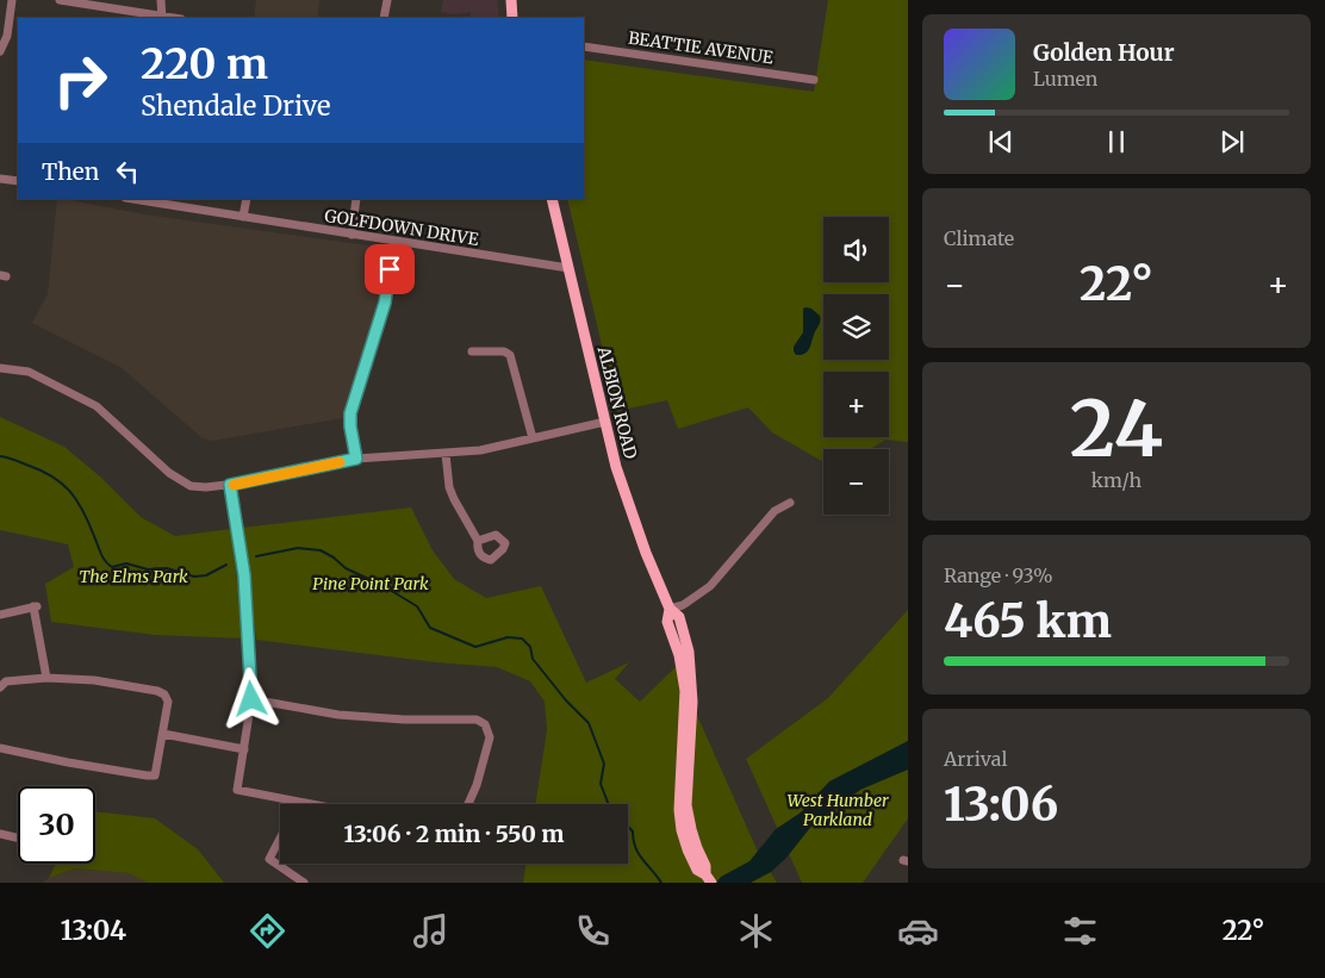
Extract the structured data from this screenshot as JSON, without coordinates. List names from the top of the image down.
{
  "streets": {
    "main road": ["ALBION ROAD"],
    "street": ["BEATTIE AVENUE", "GOLFDOWN DRIVE"]
  },
  "crossings": [
    ["GOLFDOWN DRIVE", "ALBION ROAD"]
  ],
  "parks": ["The Elms Park", "Pine Point Park", "West Humber Parkland"],
  "page": {
    "turn": ["220 m", "Shendale Drive"],
    "song": ["Golden Hour", "Lumen"],
    "then": "Then",
    "tile": [
      "Climate",
      ["24", "km/h"],
      ["Range · 93%", "465 km"],
      ["Arrival", "13:06"]
    ],
    "map_buttons": ["+", "−"],
    "heat": ["−", "22°", "+"],
    "limit": "30",
    "trip": "13:06 · 2 min · 550 m",
    "tabs": ["13:04", "22°"]
  }
}
